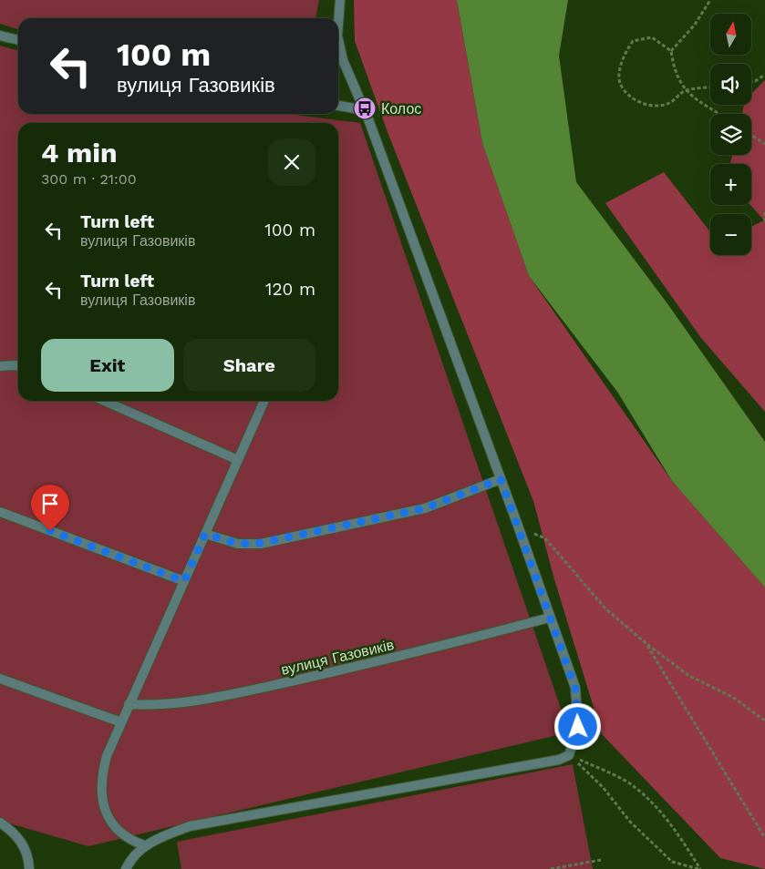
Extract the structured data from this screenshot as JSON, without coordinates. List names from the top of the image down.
{
  "streets": {
    "street": ["вулиця Газовиків"]
  },
  "places": {
    "bus stop": ["Колос"]
  },
  "north": "top",
  "page": {
    "map_buttons": ["+", "−"],
    "turn": ["100 m", "вулиця Газовиків"],
    "heading": ["4 min", "300 m · 21:00"],
    "list": [
      {
        "name": "Turn left",
        "note": "вулиця Газовиків",
        "value": "100 m"
      },
      {
        "name": "Turn left",
        "note": "вулиця Газовиків",
        "value": "120 m"
      }
    ],
    "buttons": ["Exit", "Share"]
  }
}
